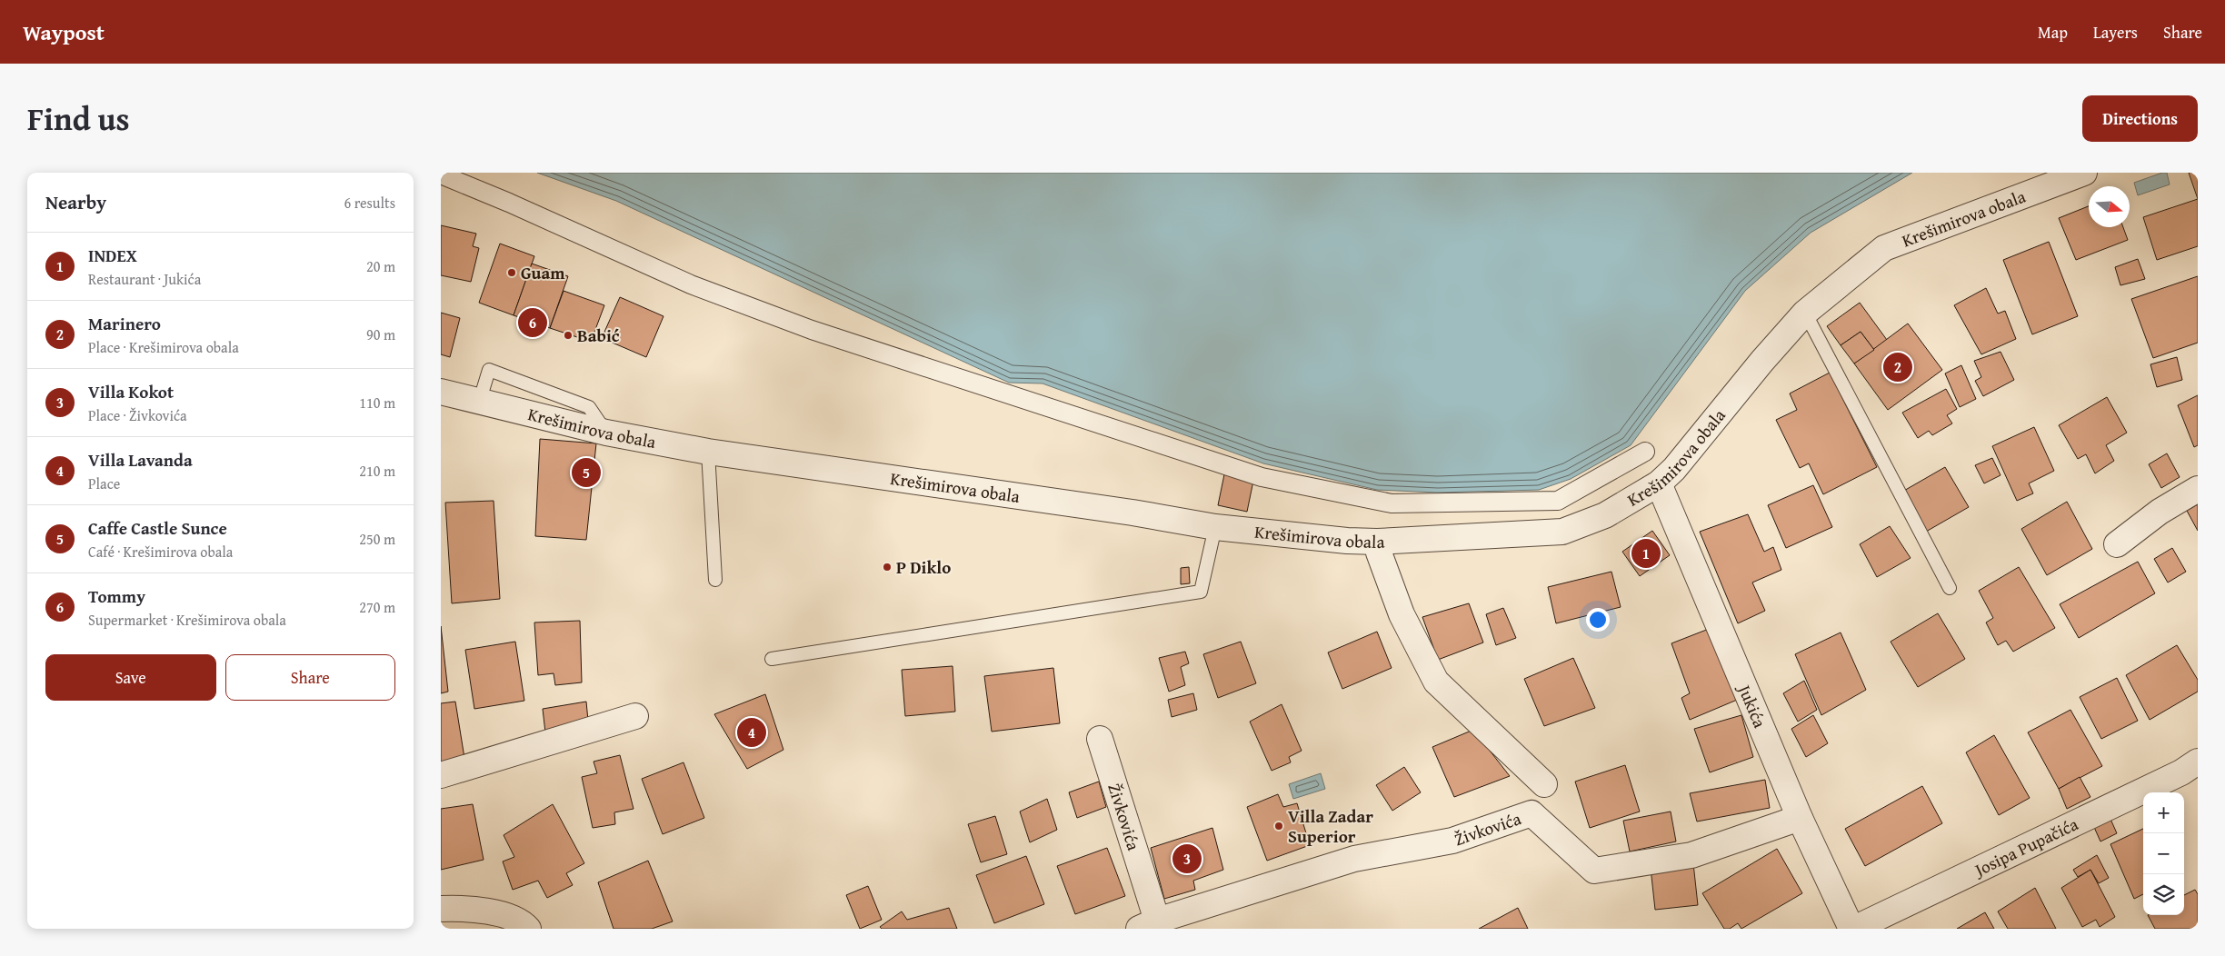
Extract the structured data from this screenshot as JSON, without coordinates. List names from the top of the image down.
{
  "streets": {
    "street": [
      "Krešimirova obala",
      "Jukića",
      "Živkovića",
      "Josipa Pupačića"
    ]
  },
  "crossings": [
    ["Krešimirova obala", "Jukića"],
    ["Jukića", "Živkovića"],
    ["Jukića", "Josipa Pupačića"]
  ],
  "places": [
    "Guam",
    "Babić",
    "P Diklo",
    "Villa Zadar Superior"
  ],
  "north": "right",
  "page": {
    "header": "Waypost",
    "nav": ["Map", "Layers", "Share"],
    "title": "Find us",
    "buttons": [
      "Directions",
      ["Save", "Share"]
    ],
    "heading": ["Nearby", "6 results"],
    "list": [
      {
        "mark": "1",
        "name": "INDEX",
        "note": "Restaurant · Jukića",
        "value": "20 m"
      },
      {
        "mark": "2",
        "name": "Marinero",
        "note": "Place · Krešimirova obala",
        "value": "90 m"
      },
      {
        "mark": "3",
        "name": "Villa Kokot",
        "note": "Place · Živkovića",
        "value": "110 m"
      },
      {
        "mark": "4",
        "name": "Villa Lavanda",
        "note": "Place",
        "value": "210 m"
      },
      {
        "mark": "5",
        "name": "Caffe Castle Sunce",
        "note": "Café · Krešimirova obala",
        "value": "250 m"
      },
      {
        "mark": "6",
        "name": "Tommy",
        "note": "Supermarket · Krešimirova obala",
        "value": "270 m"
      }
    ],
    "pins": [
      "6",
      "2",
      "5",
      "1",
      "4",
      "3"
    ],
    "map_buttons": ["+", "−"]
  }
}
